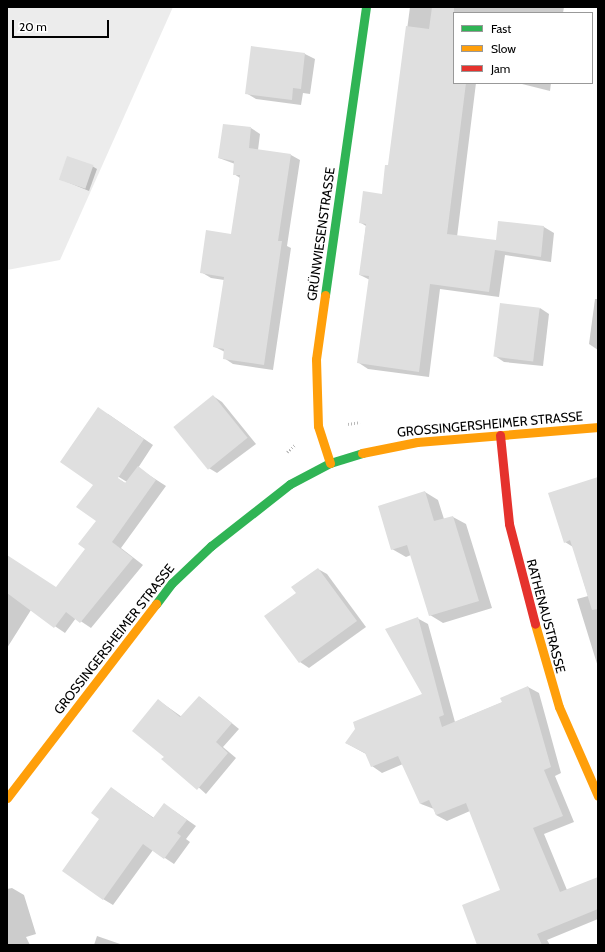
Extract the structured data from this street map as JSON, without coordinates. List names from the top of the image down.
{
  "streets": {
    "street": ["GRÜNWIESENSTRASSE", "GROSSINGERSHEIMER STRASSE", "RATHENAUSTRASSE"]
  },
  "crossings": [
    ["GRÜNWIESENSTRASSE", "GROSSINGERSHEIMER STRASSE"],
    ["GROSSINGERSHEIMER STRASSE", "RATHENAUSTRASSE"]
  ],
  "legend": ["Fast", "Slow", "Jam"],
  "scale_bar": "20 m"
}
